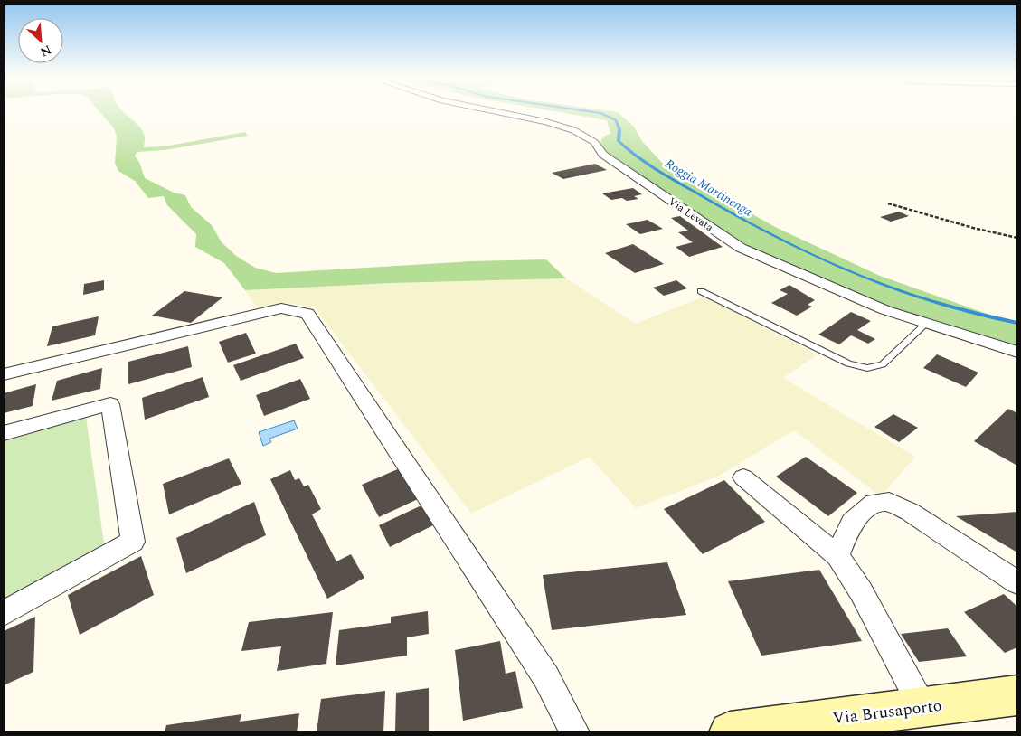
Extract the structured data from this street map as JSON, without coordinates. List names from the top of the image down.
{
  "streets": {
    "street": ["Via Levata", "Via Brusaporto"]
  },
  "water": ["Roggia Martinenga"],
  "north": "bottom right"
}
